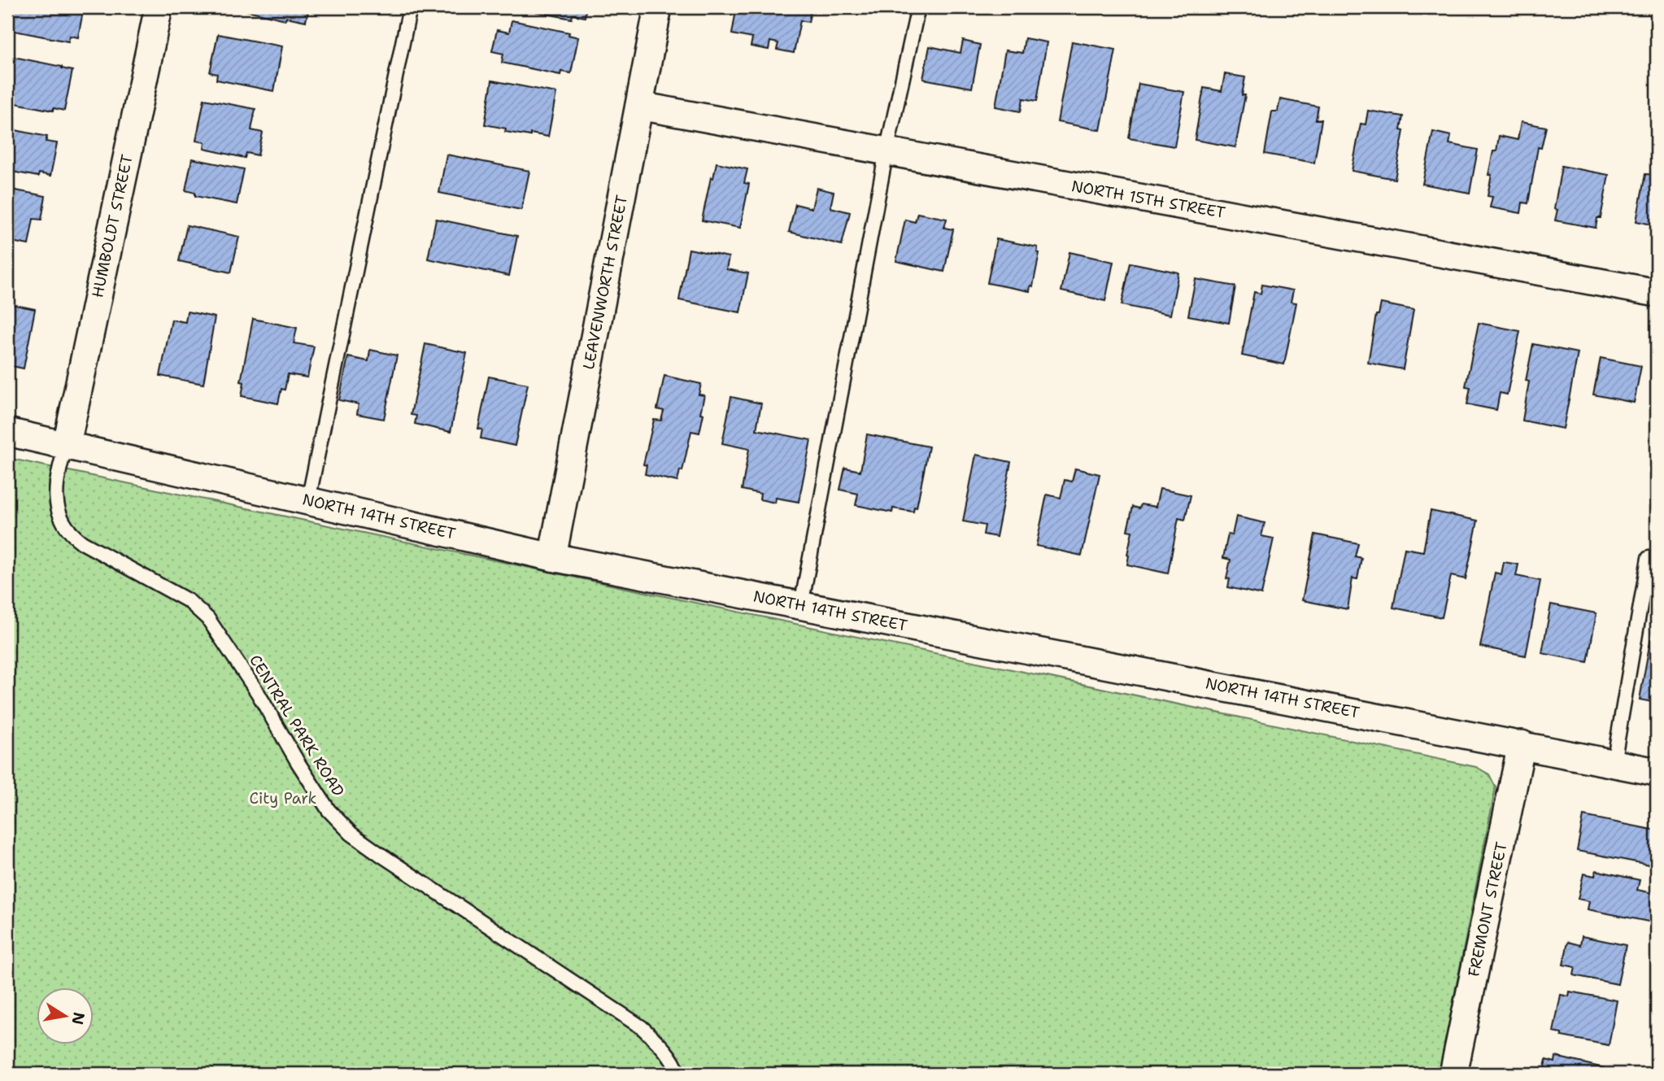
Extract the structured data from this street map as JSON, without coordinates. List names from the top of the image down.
{
  "streets": {
    "street": [
      "NORTH 15TH STREET",
      "HUMBOLDT STREET",
      "LEAVENWORTH STREET",
      "NORTH 14TH STREET",
      "FREMONT STREET"
    ],
    "lane": ["CENTRAL PARK ROAD"]
  },
  "crossings": [
    ["NORTH 15TH STREET", "LEAVENWORTH STREET"],
    ["HUMBOLDT STREET", "NORTH 14TH STREET"],
    ["HUMBOLDT STREET", "CENTRAL PARK ROAD"],
    ["LEAVENWORTH STREET", "NORTH 14TH STREET"],
    ["NORTH 14TH STREET", "CENTRAL PARK ROAD"],
    ["NORTH 14TH STREET", "FREMONT STREET"]
  ],
  "parks": ["City Park"],
  "north": "right"
}
